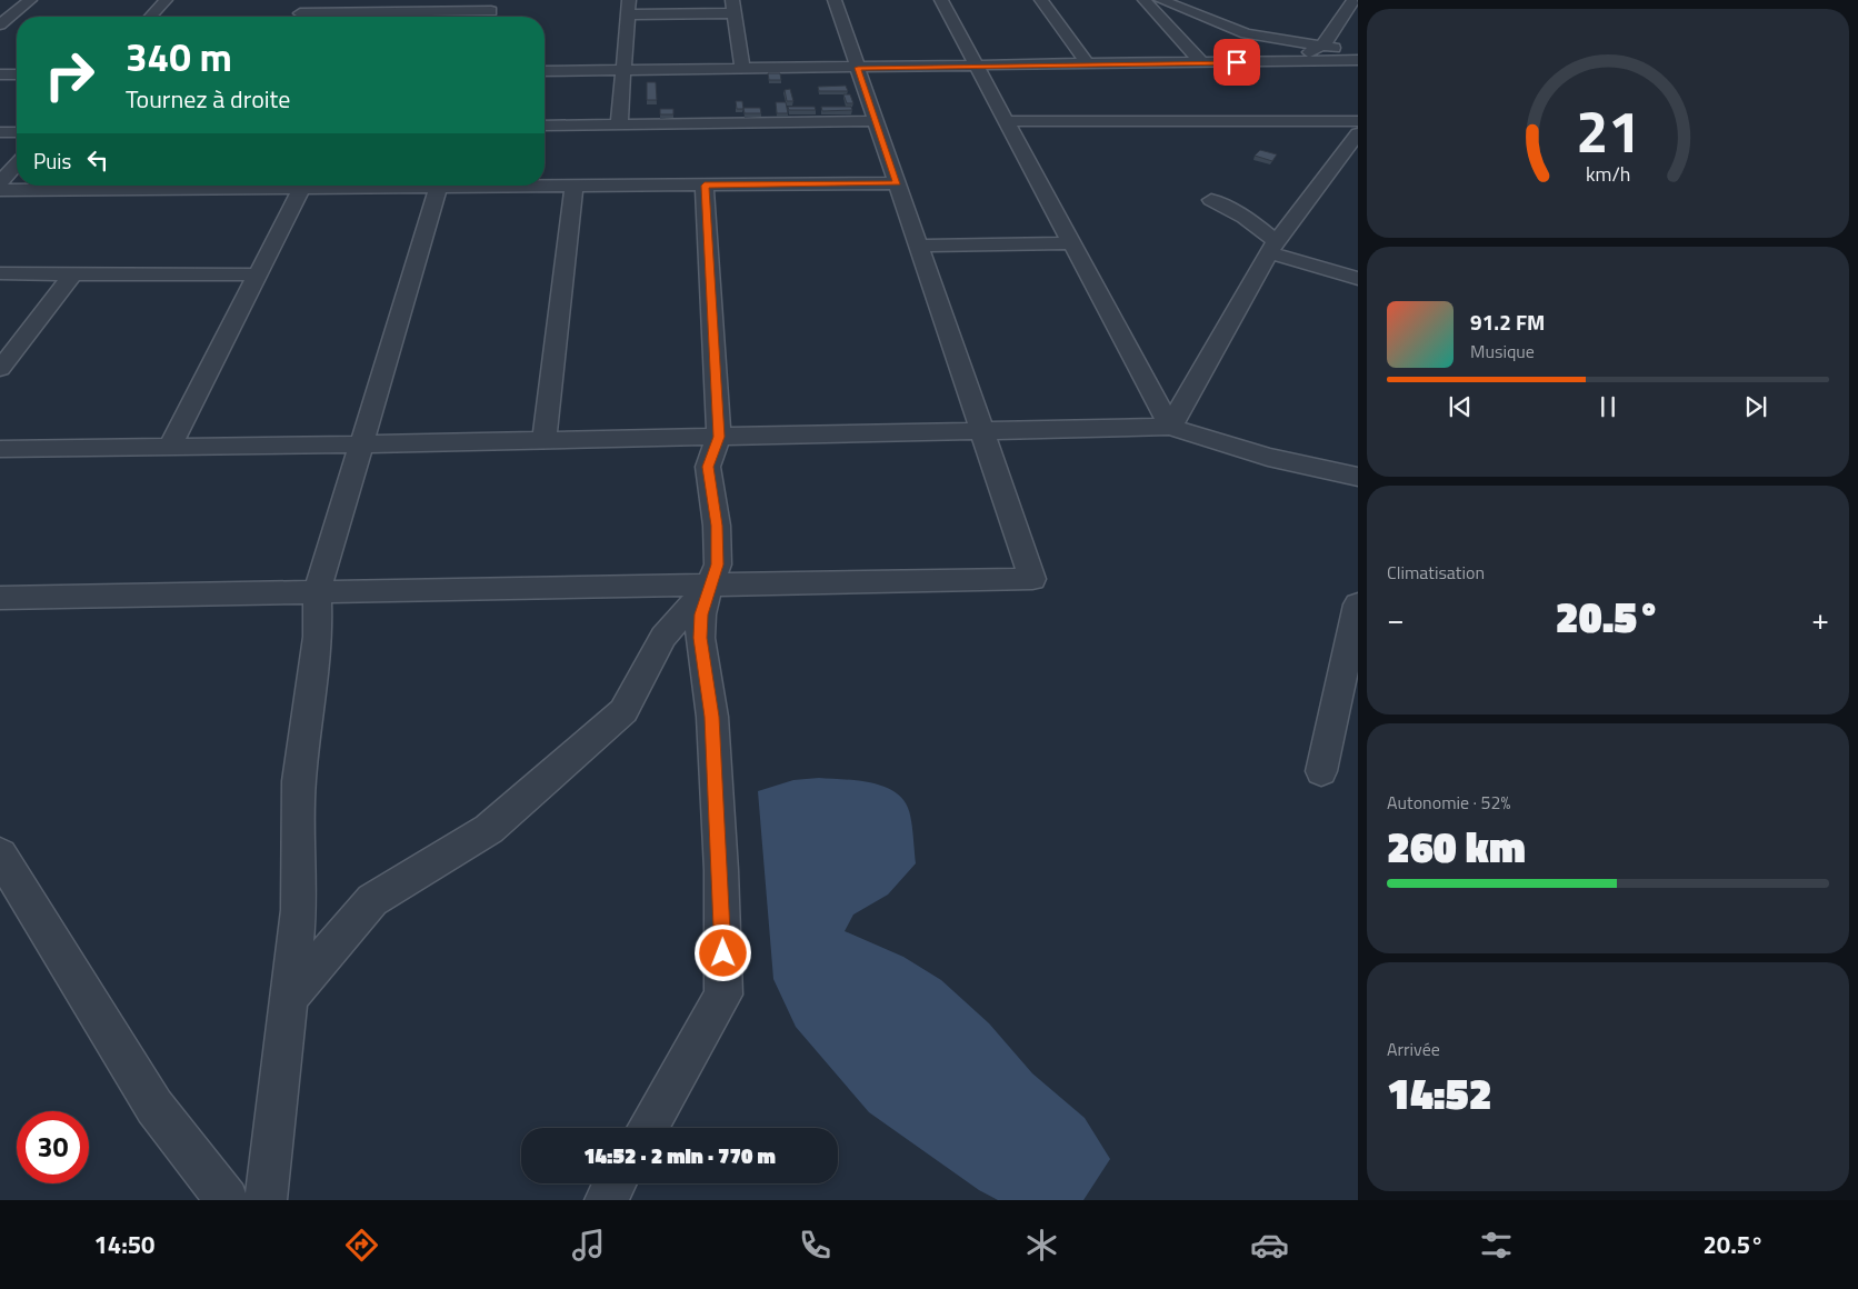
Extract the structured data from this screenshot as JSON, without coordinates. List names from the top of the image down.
{
  "page": {
    "turn": ["340 m", "Tournez à droite"],
    "then": "Puis",
    "song": ["91.2 FM", "Musique"],
    "tile": [
      "Climatisation",
      ["Autonomie · 52%", "260 km"],
      ["Arrivée", "14:52"]
    ],
    "heat": ["−", "20.5°", "+"],
    "limit": "30",
    "trip": "14:52 · 2 min · 770 m",
    "tabs": ["14:50", "20.5°"],
    "gauge": ["21", "km/h"]
  }
}
